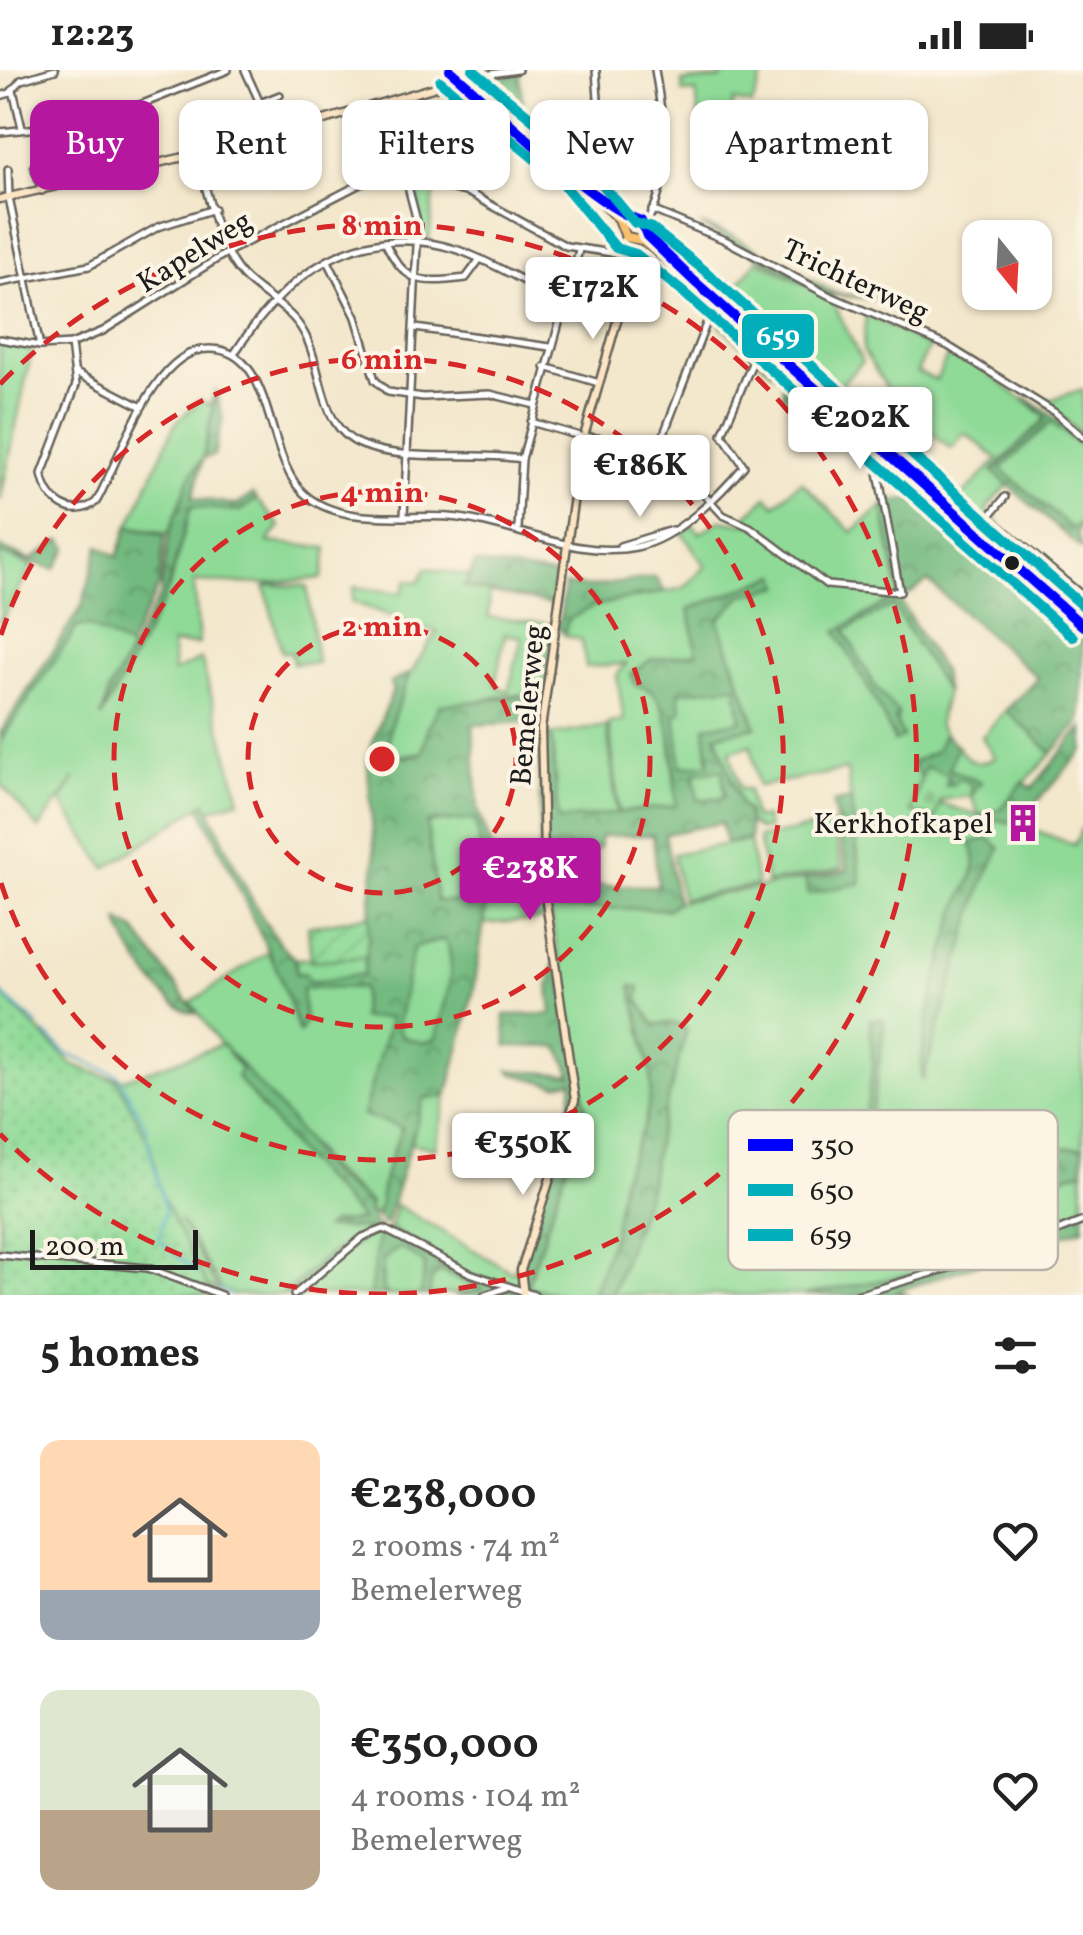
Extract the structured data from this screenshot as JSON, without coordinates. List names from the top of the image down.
{
  "streets": {
    "street": ["Kapelweg", "Trichterweg", "Bemelerweg"]
  },
  "places": {
    "building": ["Kerkhofkapel"]
  },
  "lines": ["transit line 350", "transit line 659", "transit line 650"],
  "legend": ["350", "650", "659"],
  "scale_bar": "200 m",
  "north": "bottom",
  "page": {
    "status": "12:23",
    "chip": [
      "Buy",
      "Rent",
      "Filters",
      "New",
      "Apartment"
    ],
    "price": [
      "€172K",
      "€202K",
      "€186K",
      "€238K",
      "€350K"
    ],
    "scale": "200 m",
    "heading": "5 homes",
    "list": [
      {
        "name": "€238,000",
        "note": "2 rooms · 74 m² · Bemelerweg"
      },
      {
        "name": "€350,000",
        "note": "4 rooms · 104 m² · Bemelerweg"
      }
    ]
  },
  "rings": [
    "8 min",
    "6 min",
    "4 min",
    "2 min"
  ]
}
